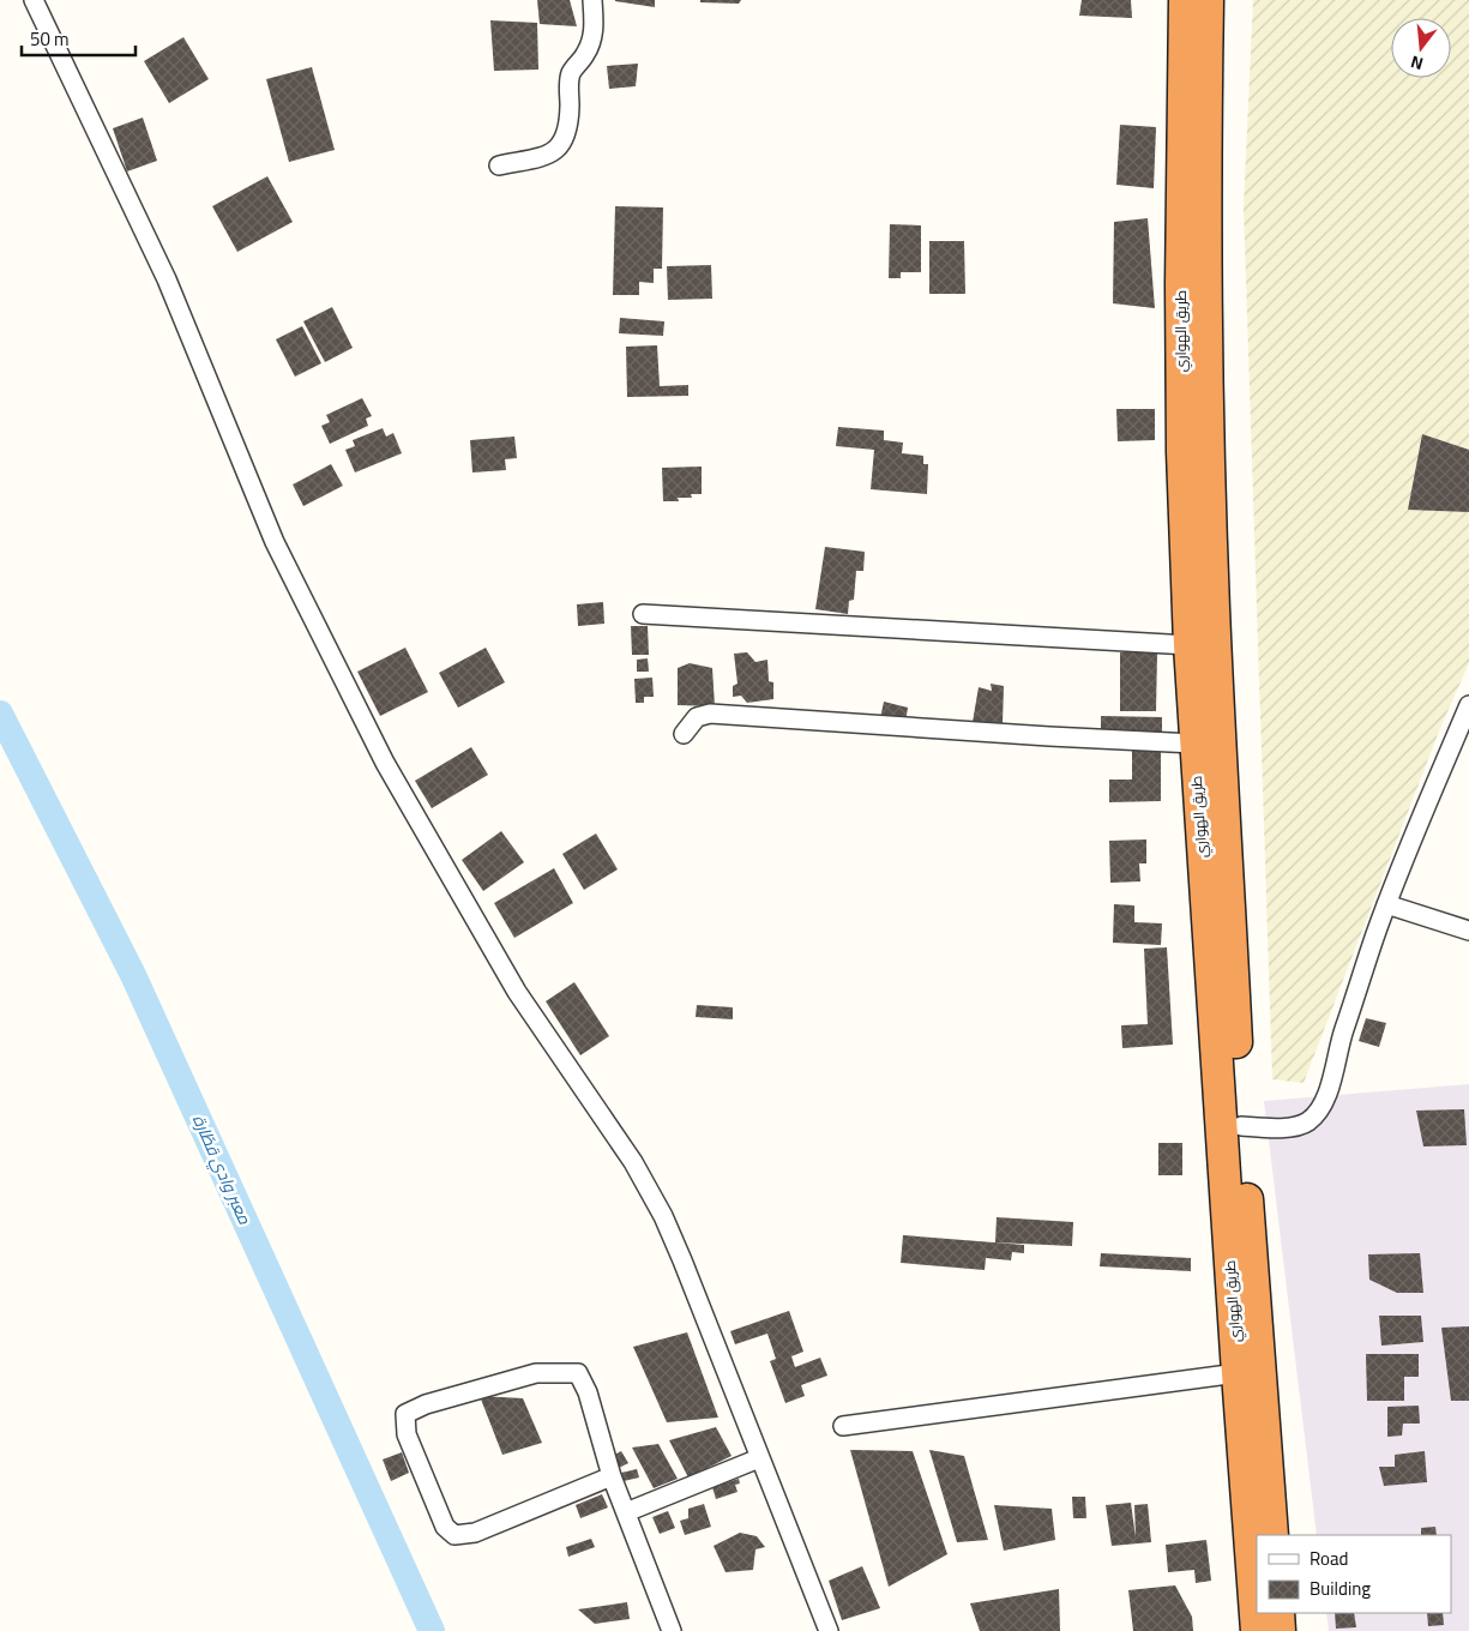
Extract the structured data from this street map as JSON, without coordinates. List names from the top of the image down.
{
  "streets": {
    "highway": ["طريق الهواري"]
  },
  "water": ["معبر وادي قطّارة"],
  "legend": ["Road", "Building"],
  "scale_bar": "50 m",
  "north": "bottom"
}
